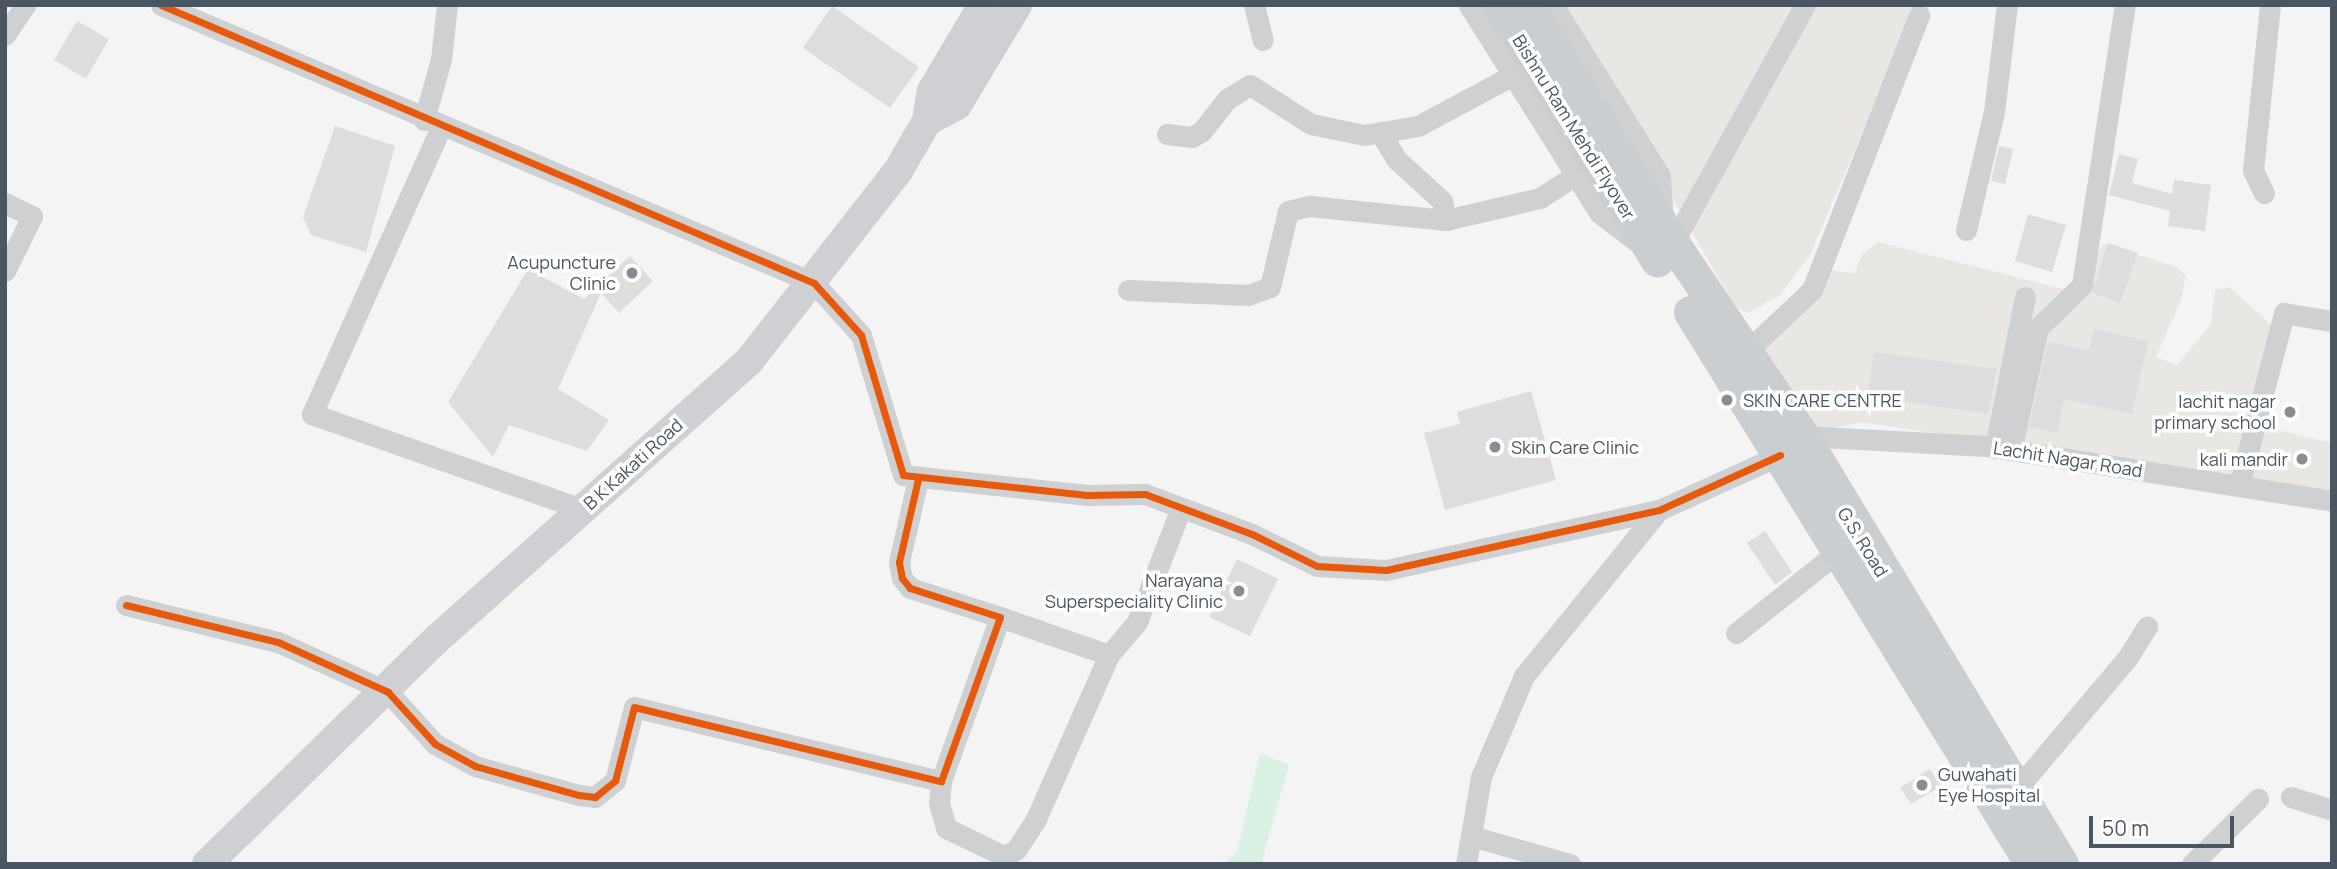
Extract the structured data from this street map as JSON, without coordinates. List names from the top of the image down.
{
  "streets": {
    "main road": ["Bishnu Ram Mehdi Flyover", "B K Kakati Road", "G.S. Road"],
    "street": ["Lachit Nagar Road"]
  },
  "crossings": [
    ["Bishnu Ram Mehdi Flyover", "G.S. Road"],
    ["Lachit Nagar Road", "G.S. Road"]
  ],
  "places": [
    "Acupuncture Clinic",
    "SKIN CARE CENTRE",
    "lachit nagar primary school",
    "Skin Care Clinic",
    "kali mandir",
    "Narayana Superspeciality Clinic",
    "Guwahati Eye Hospital"
  ],
  "scale_bar": "50 m"
}
